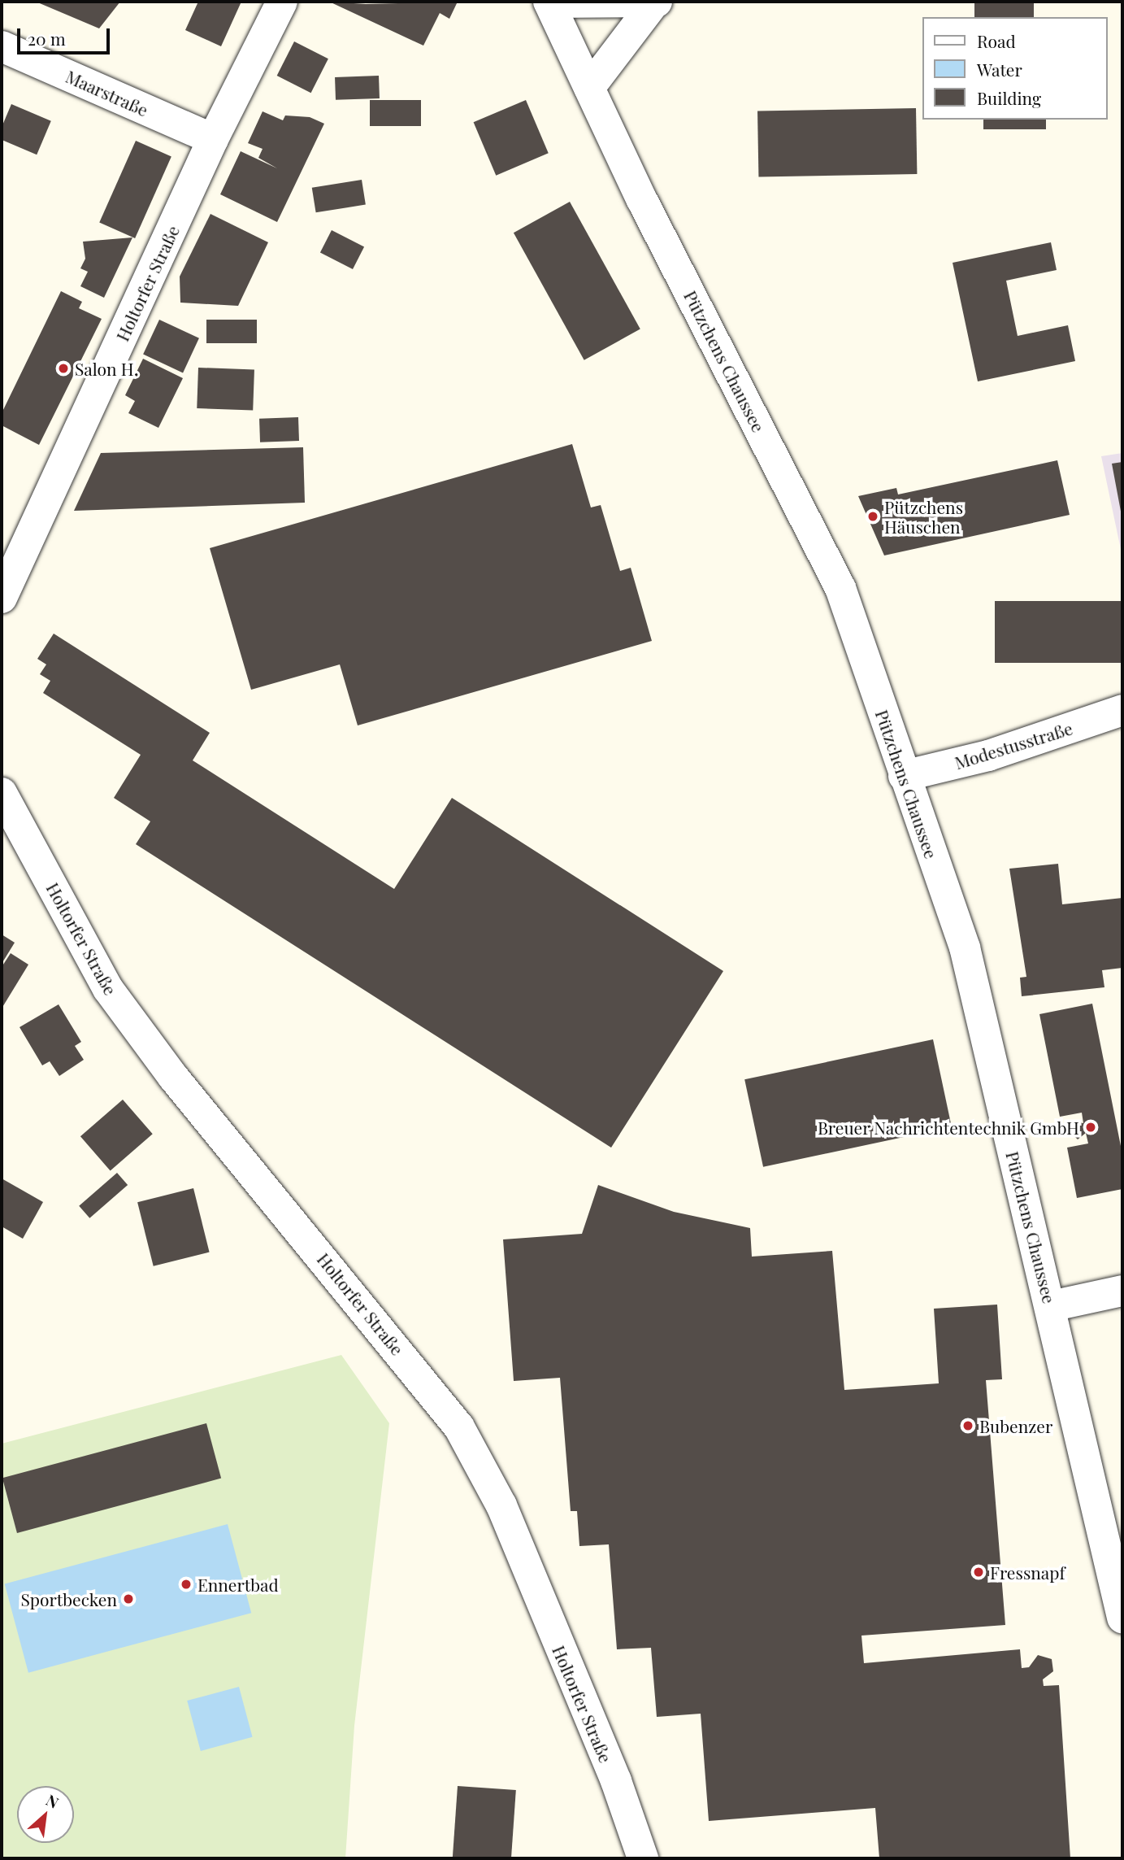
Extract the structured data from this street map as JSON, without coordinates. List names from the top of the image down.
{
  "streets": {
    "street": [
      "Maarstraße",
      "Holtorfer Straße",
      "Pützchens Chaussee",
      "Modestusstraße"
    ]
  },
  "crossings": [
    ["Maarstraße", "Holtorfer Straße"],
    ["Pützchens Chaussee", "Modestusstraße"]
  ],
  "places": [
    "Salon H.",
    "Pützchens Häuschen",
    "Breuer Nachrichtentechnik GmbH",
    "Bubenzer",
    "Fressnapf",
    "Ennertbad",
    "Sportbecken"
  ],
  "legend": ["Road", "Water", "Building"],
  "scale_bar": "20 m",
  "north": "top right"
}
